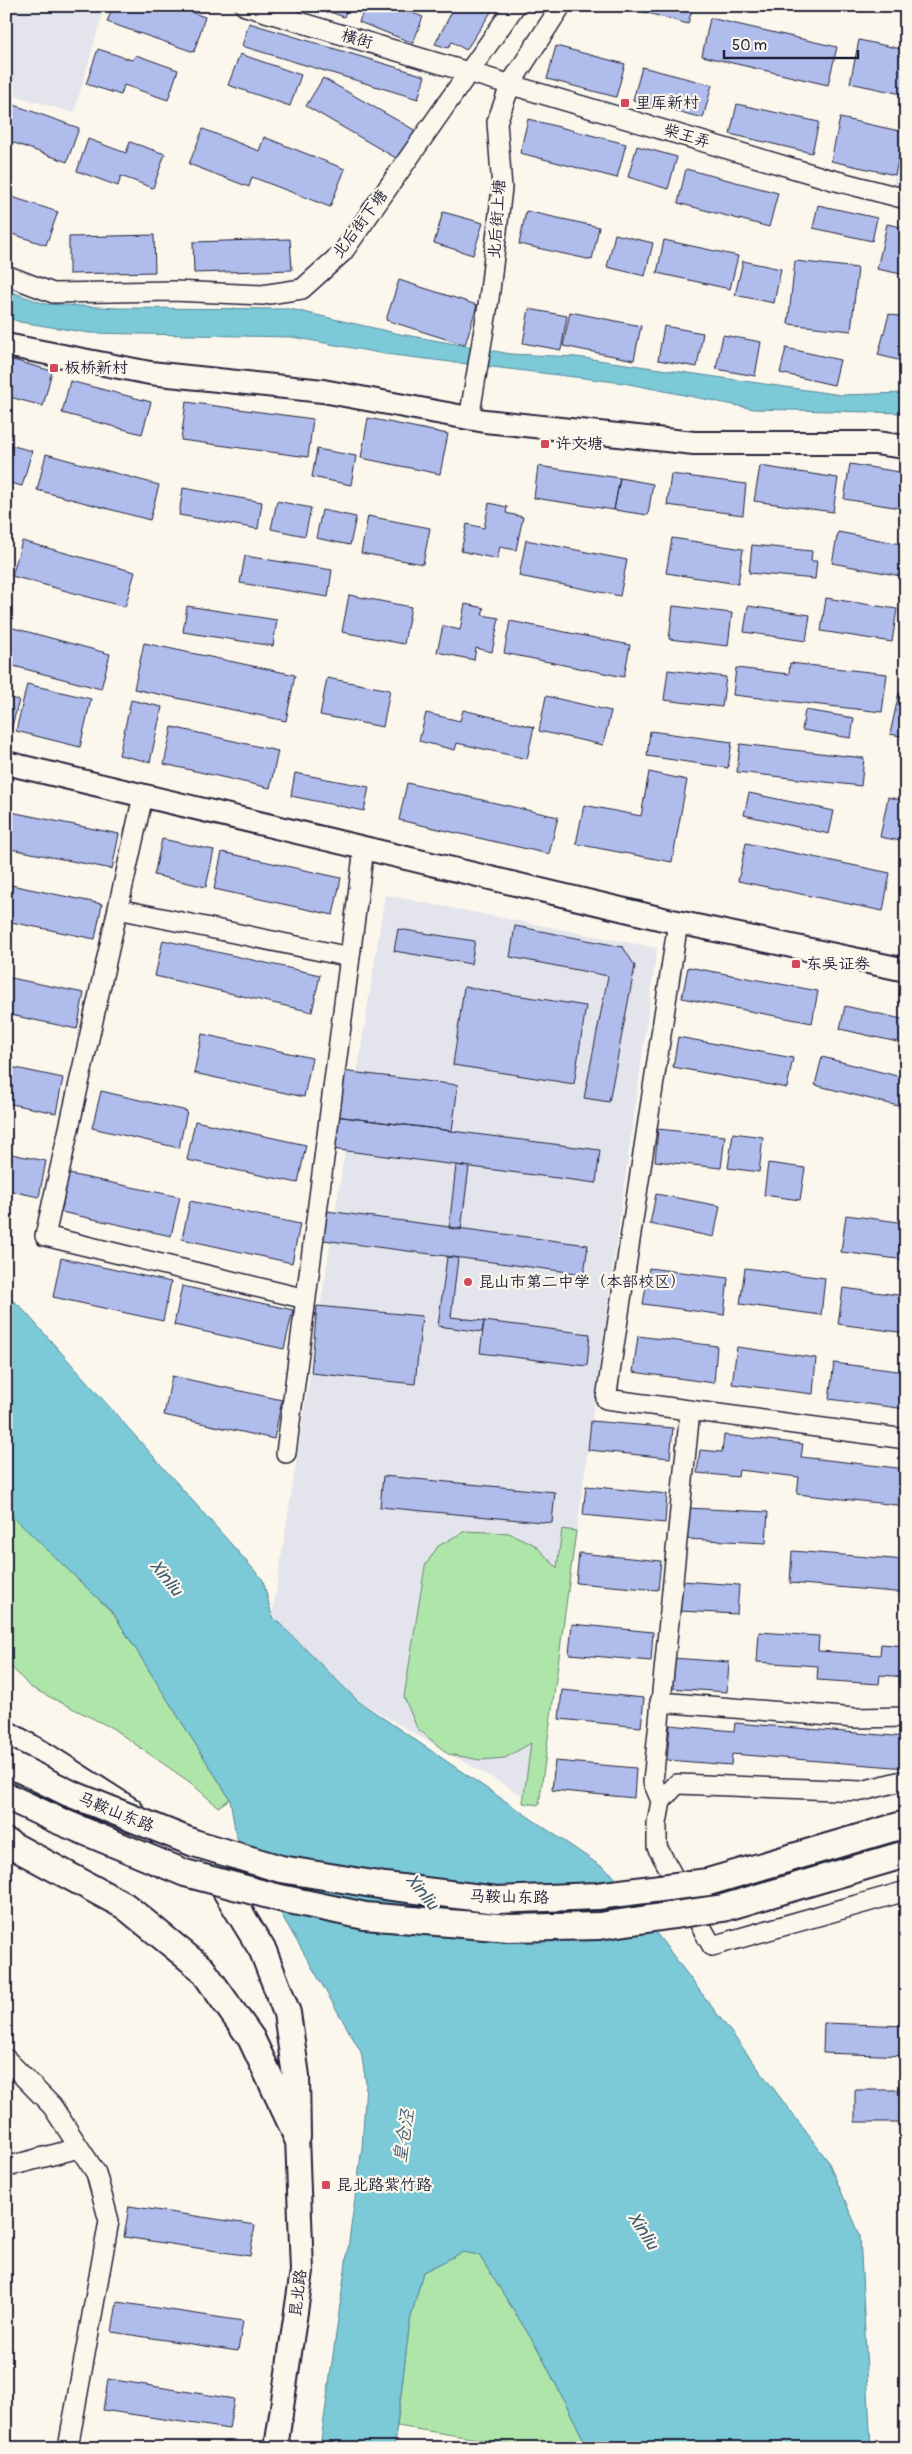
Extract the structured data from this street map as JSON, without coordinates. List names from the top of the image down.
{
  "streets": {
    "main road": ["马鞍山东路"],
    "street": [
      "横街",
      "柴王弄",
      "北后街上塘",
      "北后街下塘",
      "昆北路"
    ]
  },
  "crossings": [
    ["横街", "柴王弄"],
    ["横街", "北后街下塘"],
    ["柴王弄", "北后街上塘"],
    ["柴王弄", "北后街下塘"]
  ],
  "water": ["Xinliu", "皇仓泾"],
  "places": {
    "transit": [
      "里厍新村",
      "板桥新村",
      "许文塘",
      "东吴证券",
      "昆北路紫竹路"
    ],
    "other": ["昆山市第二中学（本部校区）"]
  },
  "scale_bar": "50 m"
}
